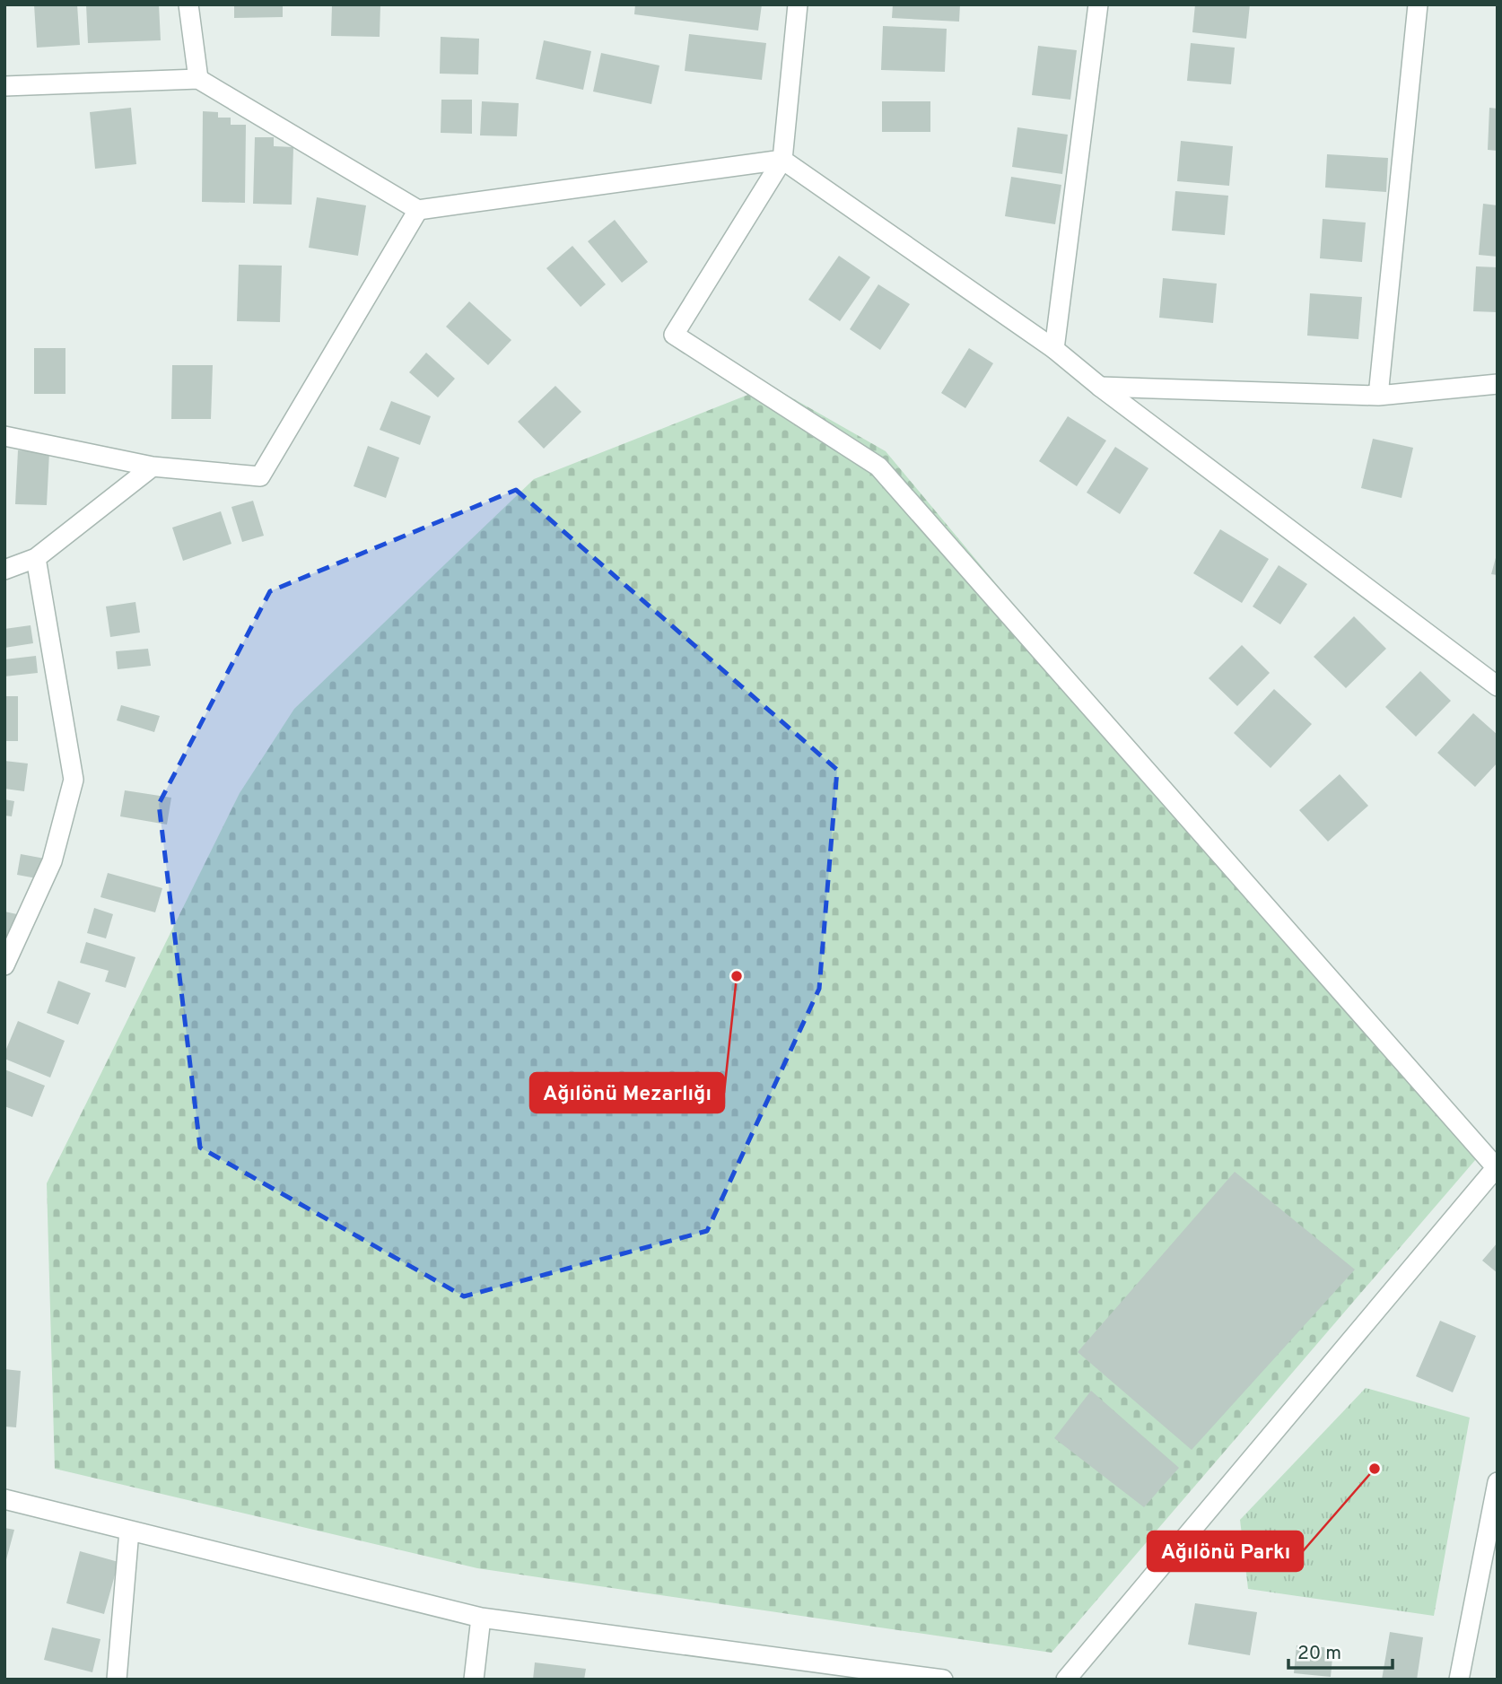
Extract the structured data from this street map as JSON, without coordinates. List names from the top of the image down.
{
  "places": ["Ağılönü Mezarlığı", "Ağılönü Parkı"],
  "scale_bar": "20 m"
}
